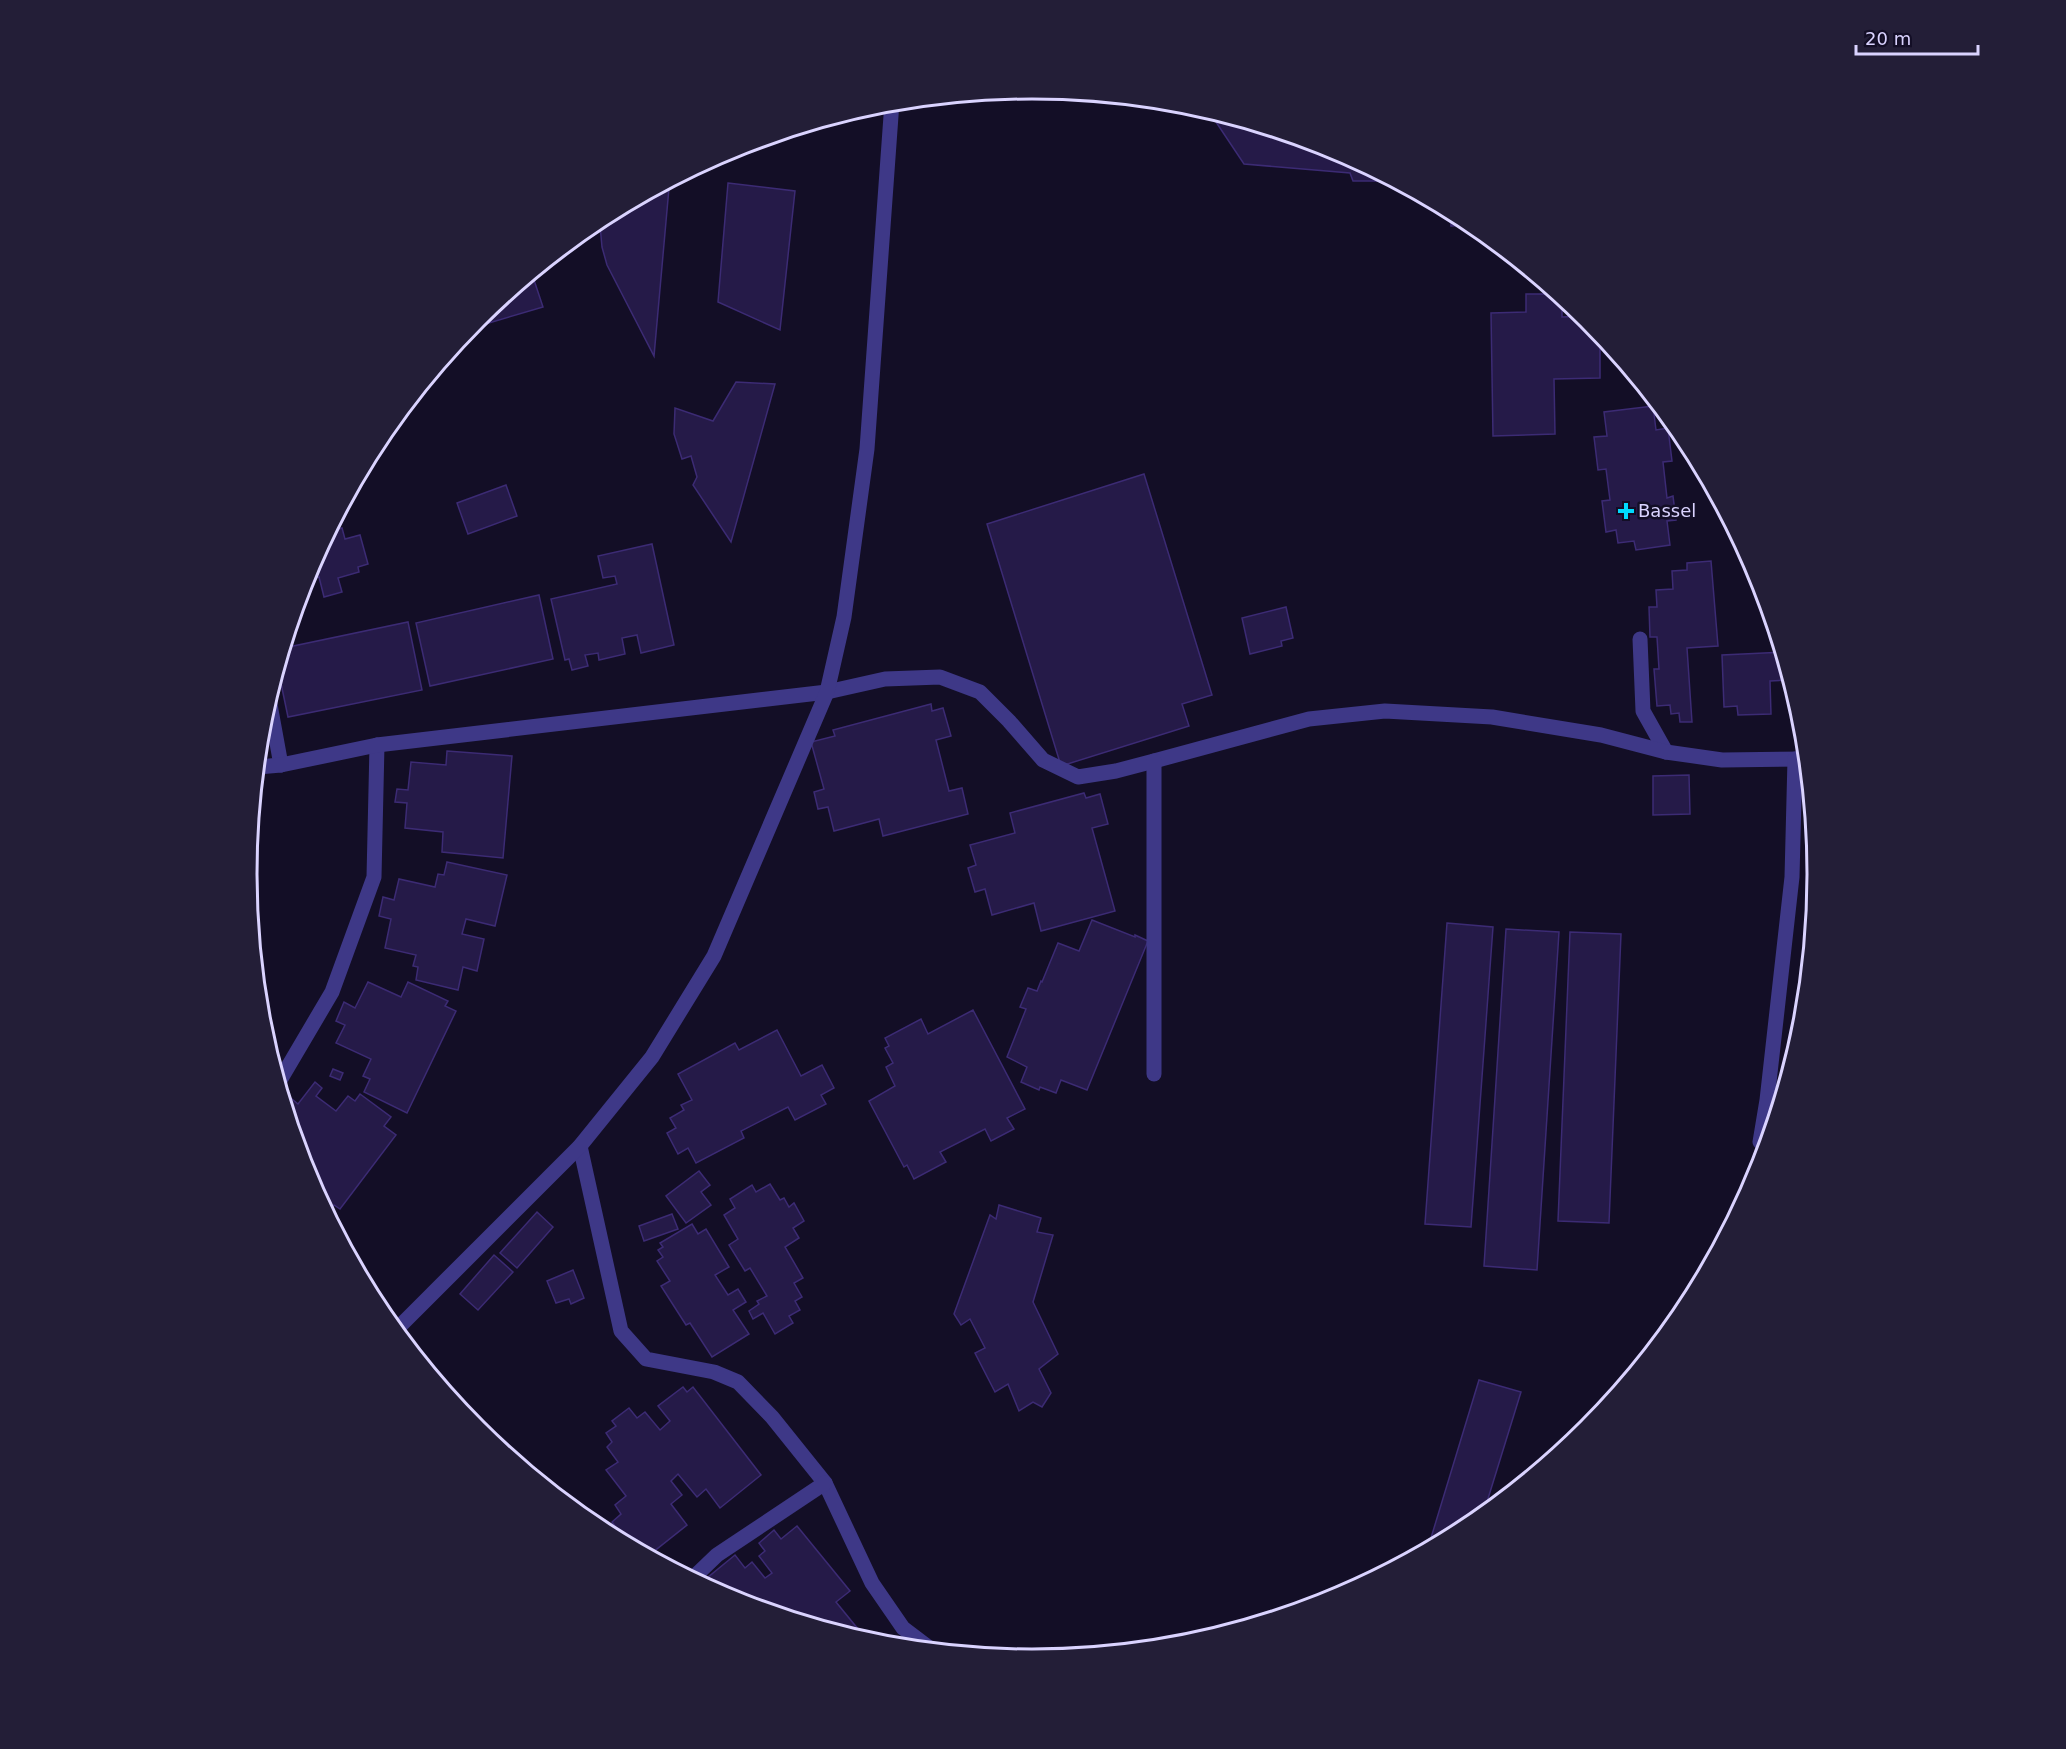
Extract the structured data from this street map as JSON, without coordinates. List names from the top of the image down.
{
  "places": {
    "health": ["Bassel"]
  },
  "scale_bar": "20 m"
}
